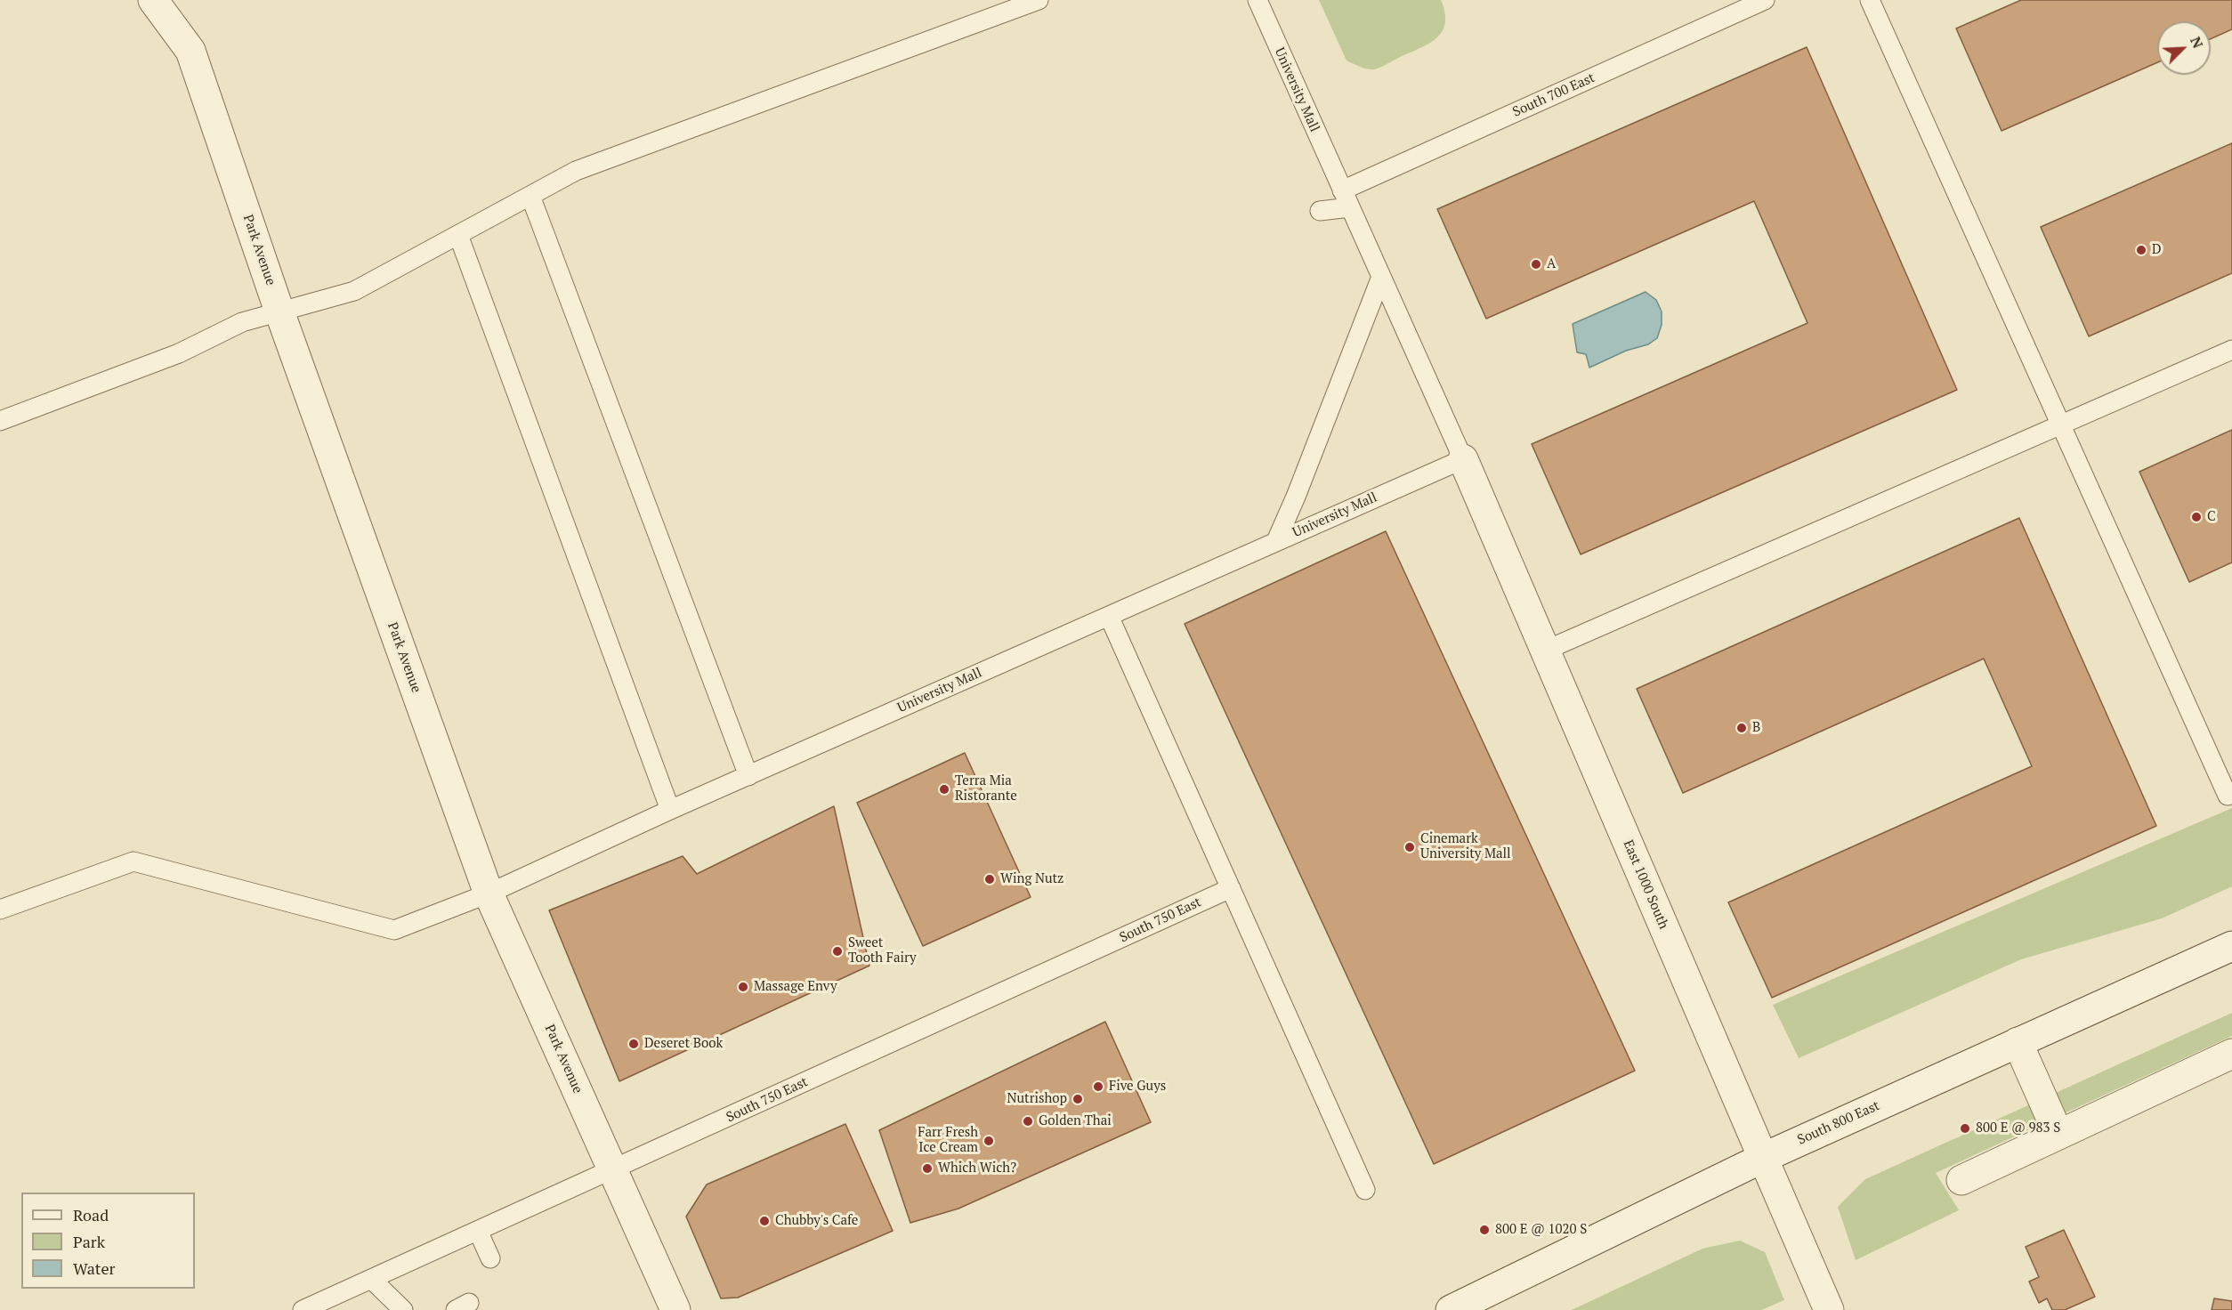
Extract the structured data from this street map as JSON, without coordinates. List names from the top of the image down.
{
  "streets": {
    "street": ["Park Avenue", "East 1000 South", "South 800 East"],
    "lane": ["University Mall", "South 700 East", "South 750 East"]
  },
  "crossings": [
    ["University Mall", "South 700 East"],
    ["University Mall", "Park Avenue"],
    ["University Mall", "East 1000 South"],
    ["Park Avenue", "South 750 East"],
    ["East 1000 South", "South 800 East"]
  ],
  "places": [
    "D",
    "A",
    "C",
    "B",
    "Terra Mia Ristorante",
    "Cinemark University Mall",
    "Wing Nutz",
    "Sweet Tooth Fairy",
    "Massage Envy",
    "Deseret Book",
    "Five Guys",
    "Nutrishop",
    "Golden Thai",
    "800 E @ 983 S",
    "Farr Fresh Ice Cream",
    "Which Wich?",
    "Chubby's Cafe",
    "800 E @ 1020 S"
  ],
  "legend": ["Road", "Park", "Water"],
  "north": "top right"
}
